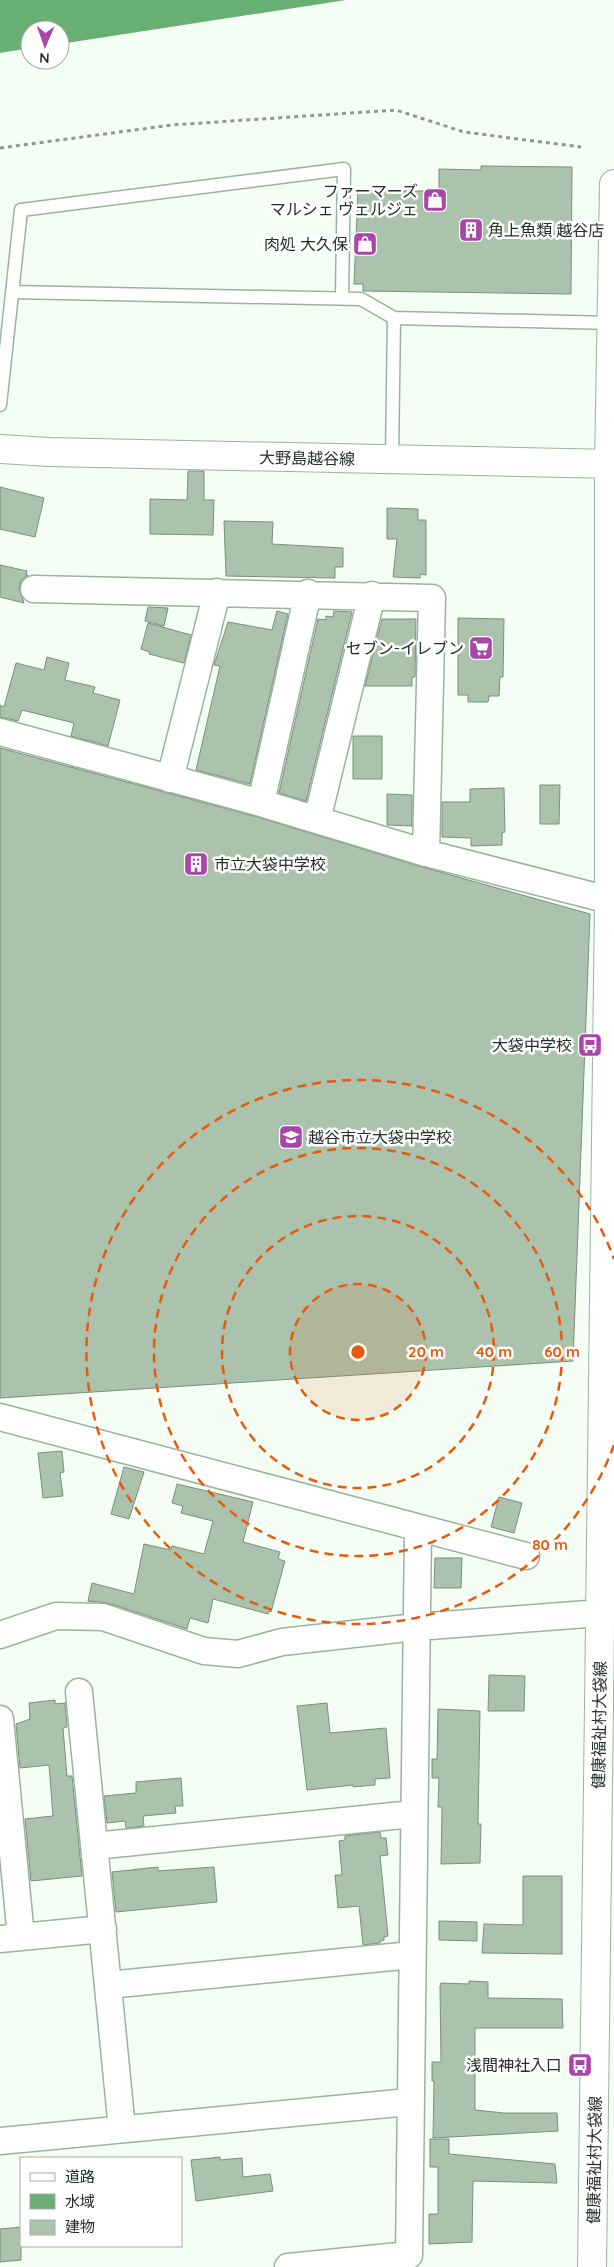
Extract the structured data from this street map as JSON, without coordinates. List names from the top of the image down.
{
  "streets": {
    "street": ["大野島越谷線", "健康福祉村大袋線"]
  },
  "crossings": [
    ["大野島越谷線", "健康福祉村大袋線"]
  ],
  "places": {
    "shop": ["ファーマーズ マルシェ ヴェルジェ", "肉処 大久保"],
    "building": ["角上魚類 越谷店", "市立大袋中学校"],
    "supermarket": ["セブン-イレブン"],
    "bus stop": ["大袋中学校", "浅間神社入口"],
    "school or university": ["越谷市立大袋中学校"]
  },
  "legend": ["道路", "水域", "建物"],
  "north": "bottom",
  "rings": [
    "20 m",
    "40 m",
    "60 m",
    "80 m"
  ]
}
